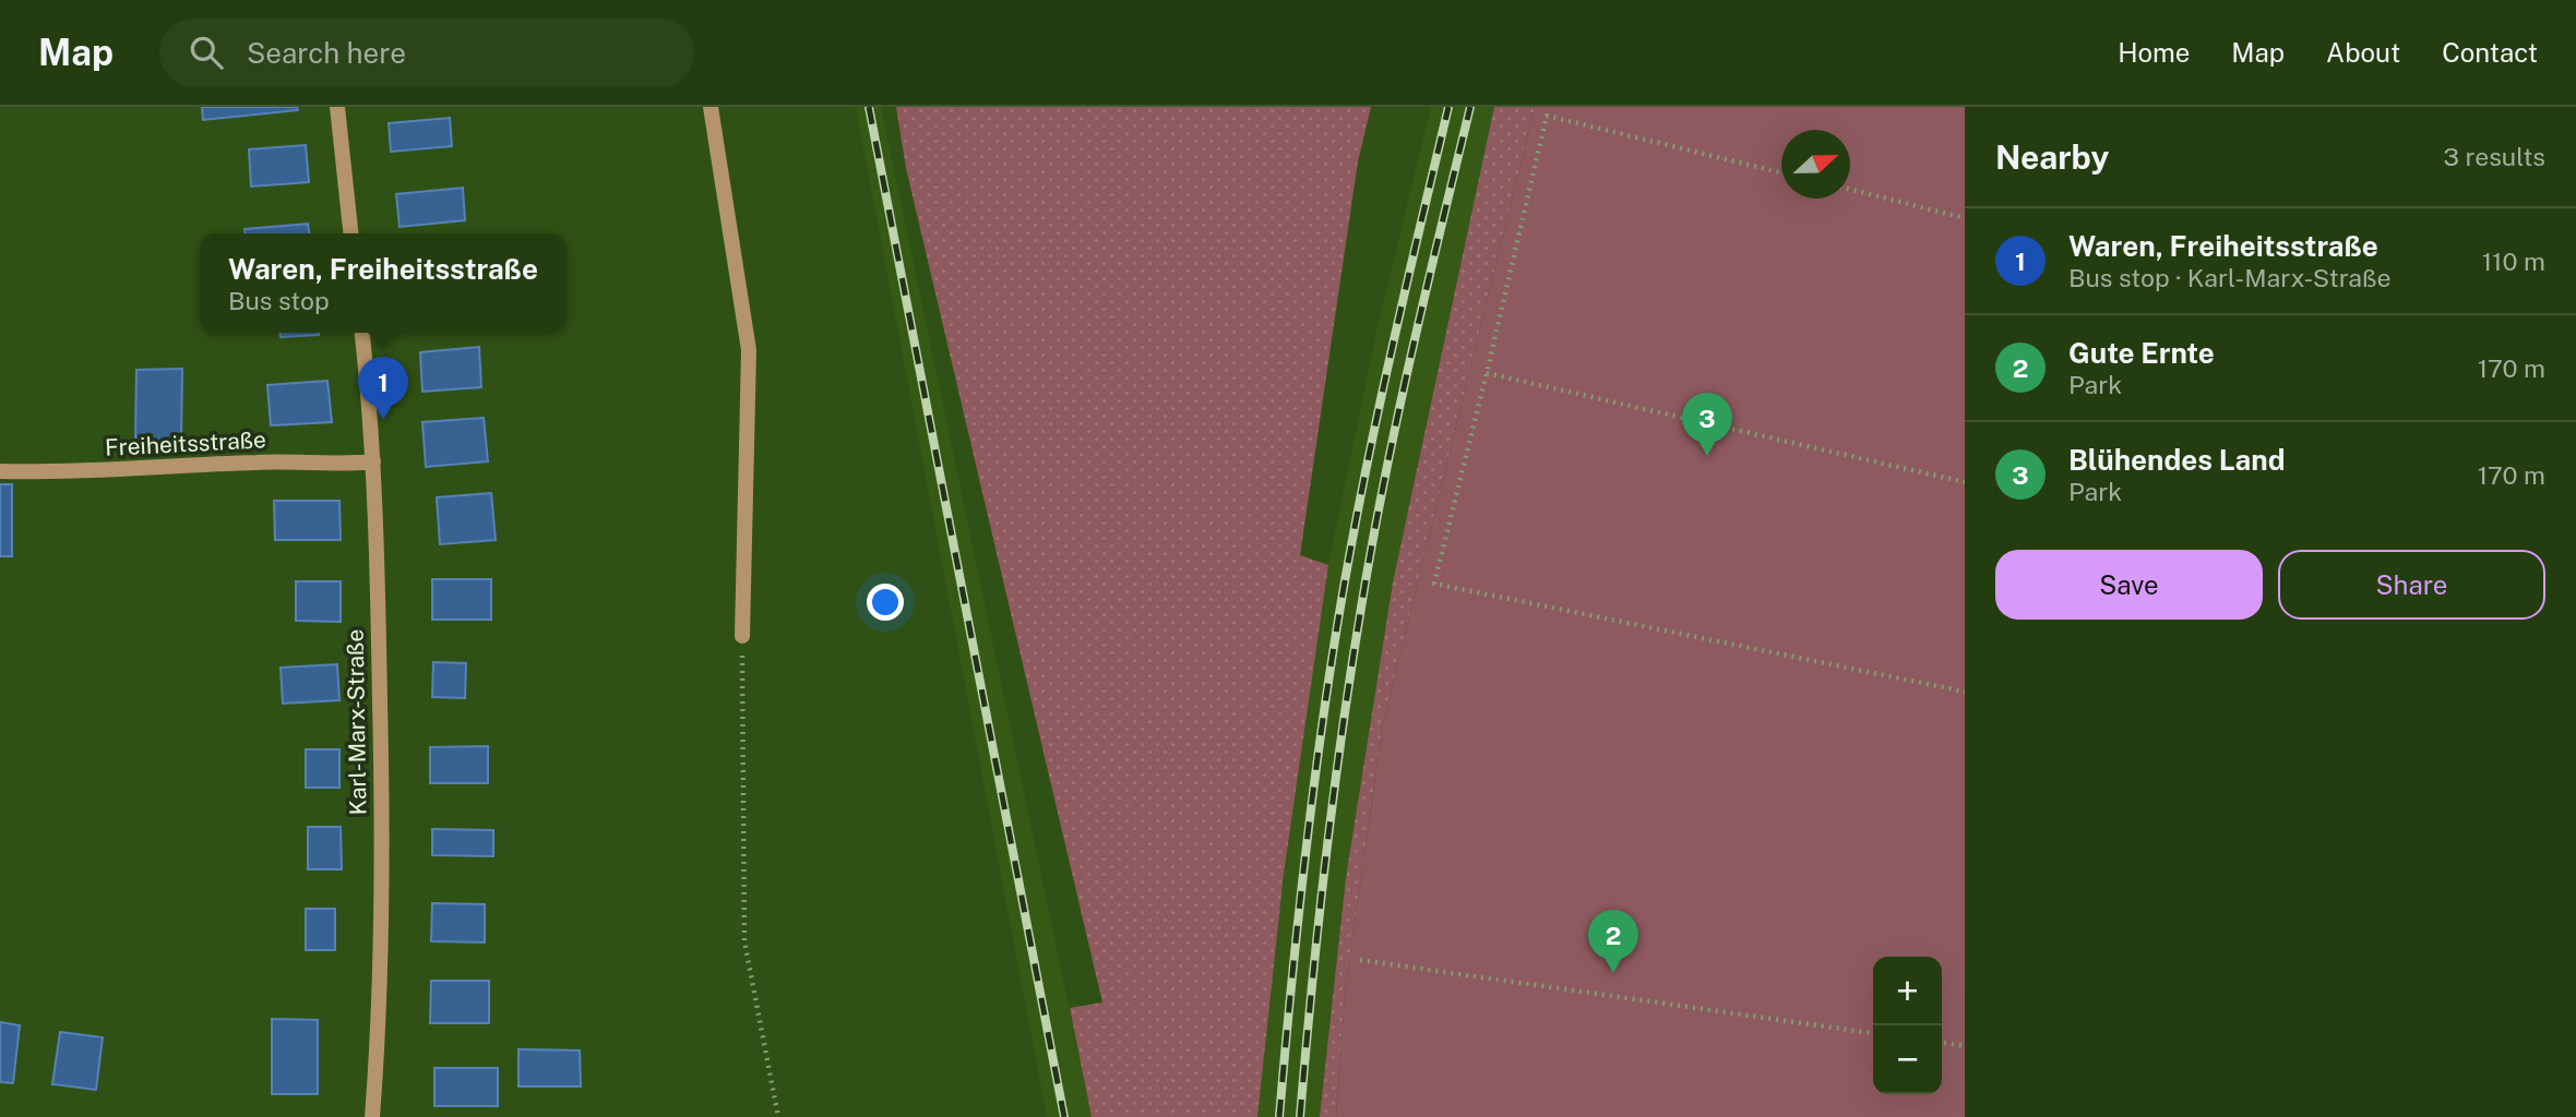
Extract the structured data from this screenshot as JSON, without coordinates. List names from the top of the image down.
{
  "streets": {
    "street": ["Freiheitsstraße", "Karl-Marx-Straße"]
  },
  "crossings": [
    ["Freiheitsstraße", "Karl-Marx-Straße"]
  ],
  "north": "right",
  "page": {
    "header": "Map",
    "search": "Search here",
    "nav": [
      "Home",
      "Map",
      "About",
      "Contact"
    ],
    "heading": ["Nearby", "3 results"],
    "list": [
      {
        "mark": "1",
        "name": "Waren, Freiheitsstraße",
        "note": "Bus stop · Karl-Marx-Straße",
        "value": "110 m"
      },
      {
        "mark": "2",
        "name": "Gute Ernte",
        "note": "Park",
        "value": "170 m"
      },
      {
        "mark": "3",
        "name": "Blühendes Land",
        "note": "Park",
        "value": "170 m"
      }
    ],
    "popup": ["Waren, Freiheitsstraße", "Bus stop"],
    "pins": ["1", "3", "2"],
    "buttons": ["Save", "Share"],
    "map_buttons": ["+", "−"]
  }
}
